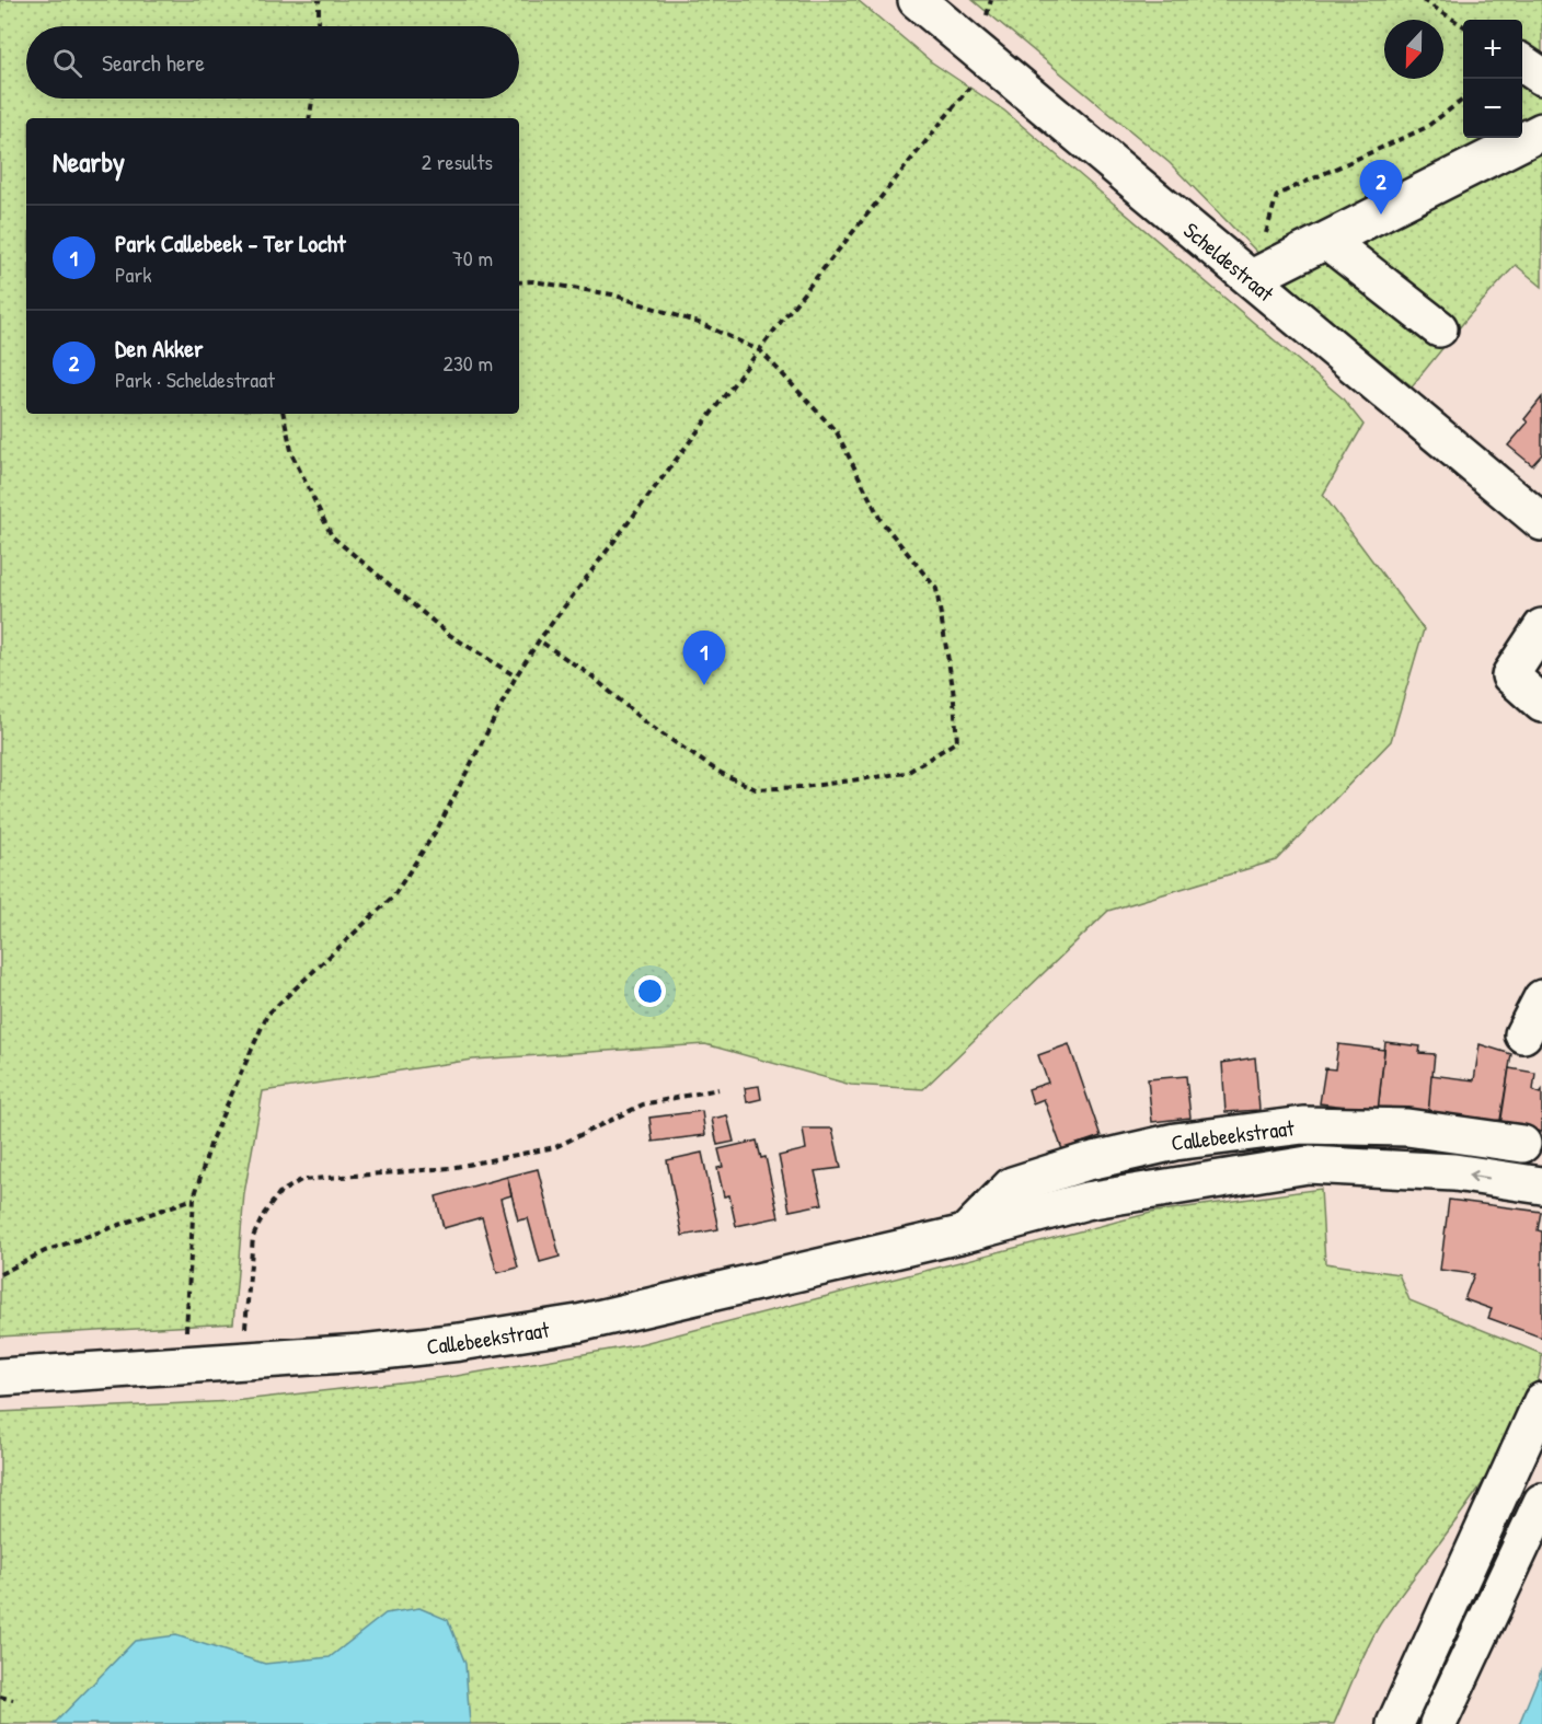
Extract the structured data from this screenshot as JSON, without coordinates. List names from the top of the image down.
{
  "streets": {
    "street": ["Scheldestraat", "Callebeekstraat"]
  },
  "north": "bottom",
  "page": {
    "map_buttons": ["+", "−"],
    "search": "Search here",
    "heading": ["Nearby", "2 results"],
    "pins": ["2", "1"],
    "list": [
      {
        "mark": "1",
        "name": "Park Callebeek - Ter Locht",
        "note": "Park",
        "value": "70 m"
      },
      {
        "mark": "2",
        "name": "Den Akker",
        "note": "Park · Scheldestraat",
        "value": "230 m"
      }
    ]
  }
}
